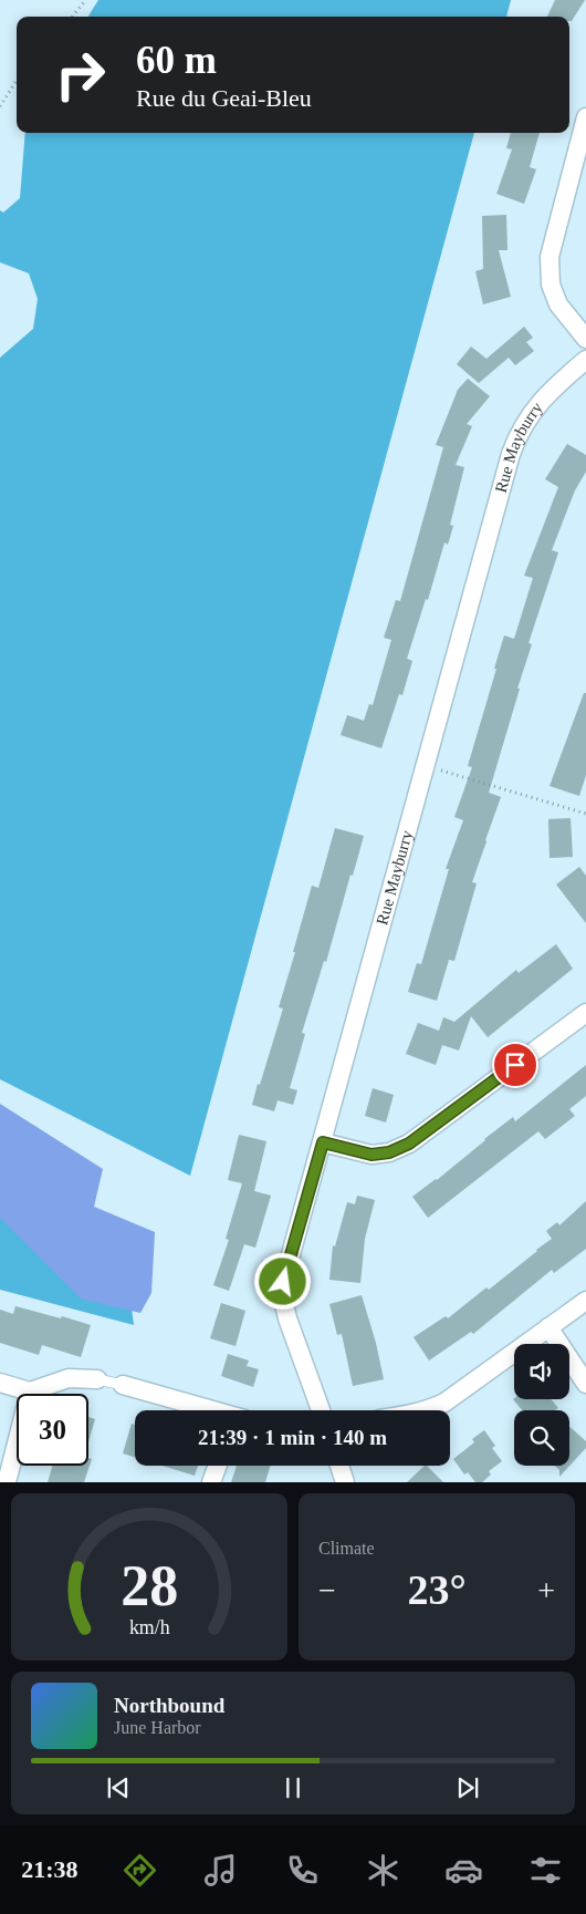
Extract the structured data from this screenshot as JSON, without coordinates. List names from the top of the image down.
{
  "streets": {
    "street": ["Rue Mayburry"]
  },
  "page": {
    "turn": ["60 m", "Rue du Geai-Bleu"],
    "limit": "30",
    "trip": "21:39 · 1 min · 140 m",
    "tile": "Climate",
    "heat": ["−", "23°", "+"],
    "song": ["Northbound", "June Harbor"],
    "tabs": "21:38",
    "gauge": ["28", "km/h"]
  }
}
